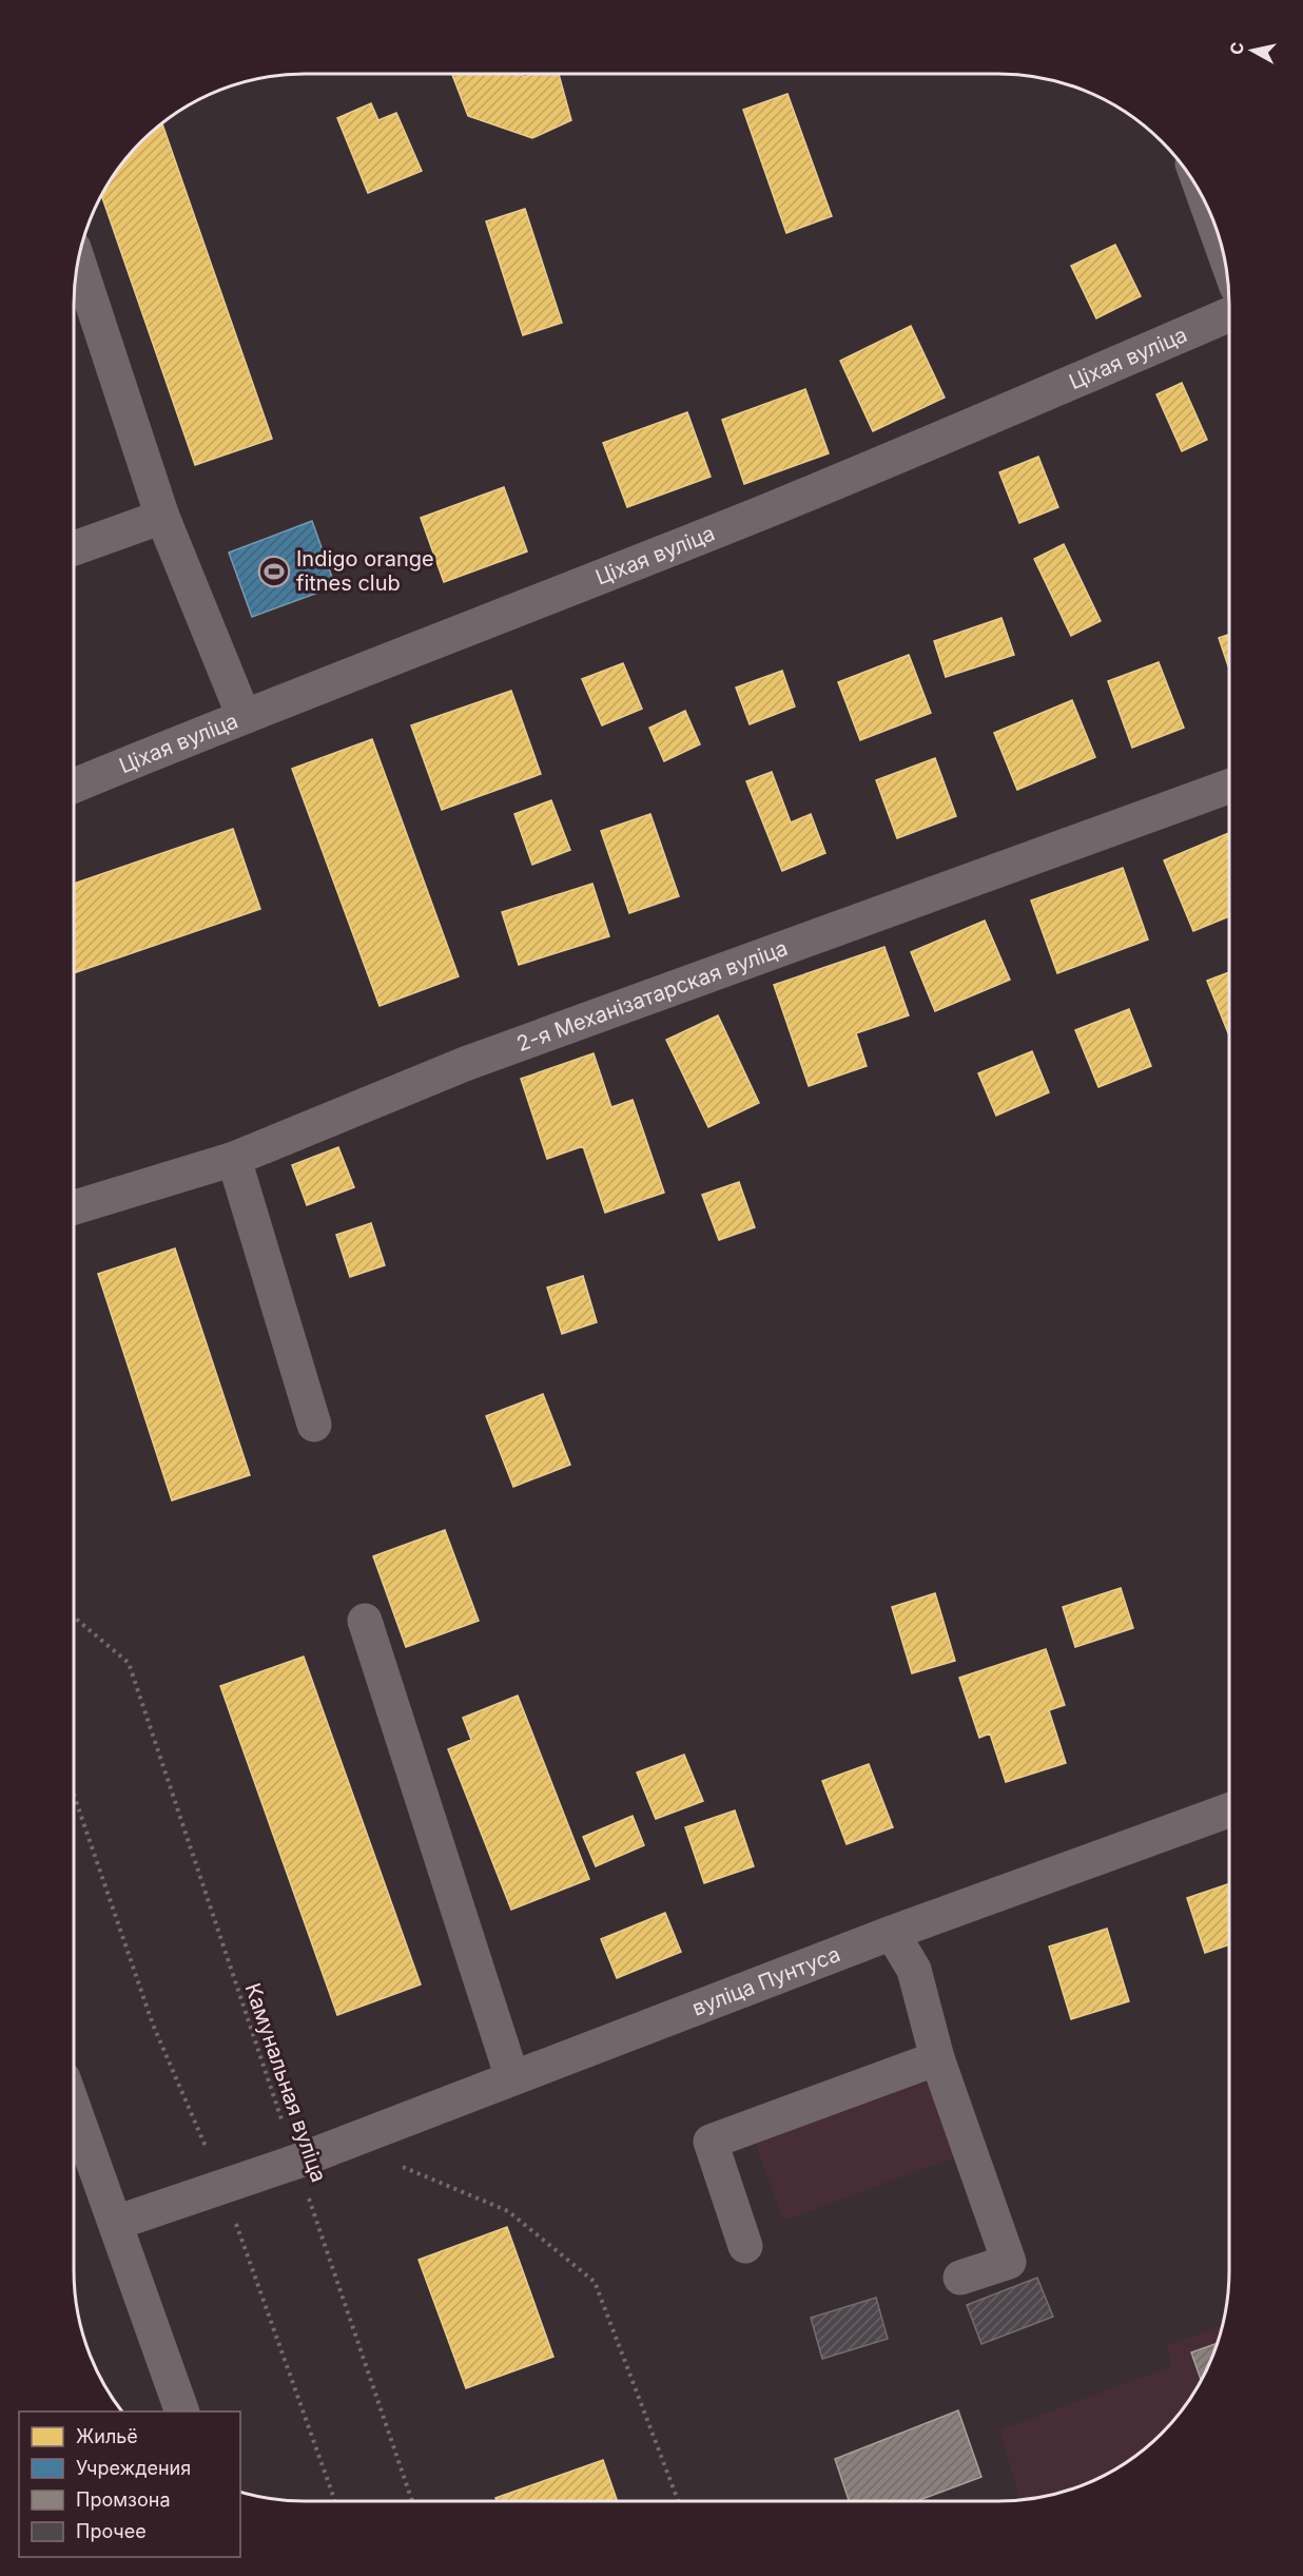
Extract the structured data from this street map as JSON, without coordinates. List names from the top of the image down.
{
  "streets": {
    "street": ["Ціхая вуліца", "2-я Механізатарская вуліца", "вуліца Пунтуса"],
    "path": ["Камунальная вуліца"]
  },
  "crossings": [
    ["вуліца Пунтуса", "Камунальная вуліца"]
  ],
  "places": {
    "sports": ["Indigo orange fitnes club"]
  },
  "legend": [
    "Жильё",
    "Учреждения",
    "Промзона",
    "Прочее"
  ],
  "north": "left"
}
